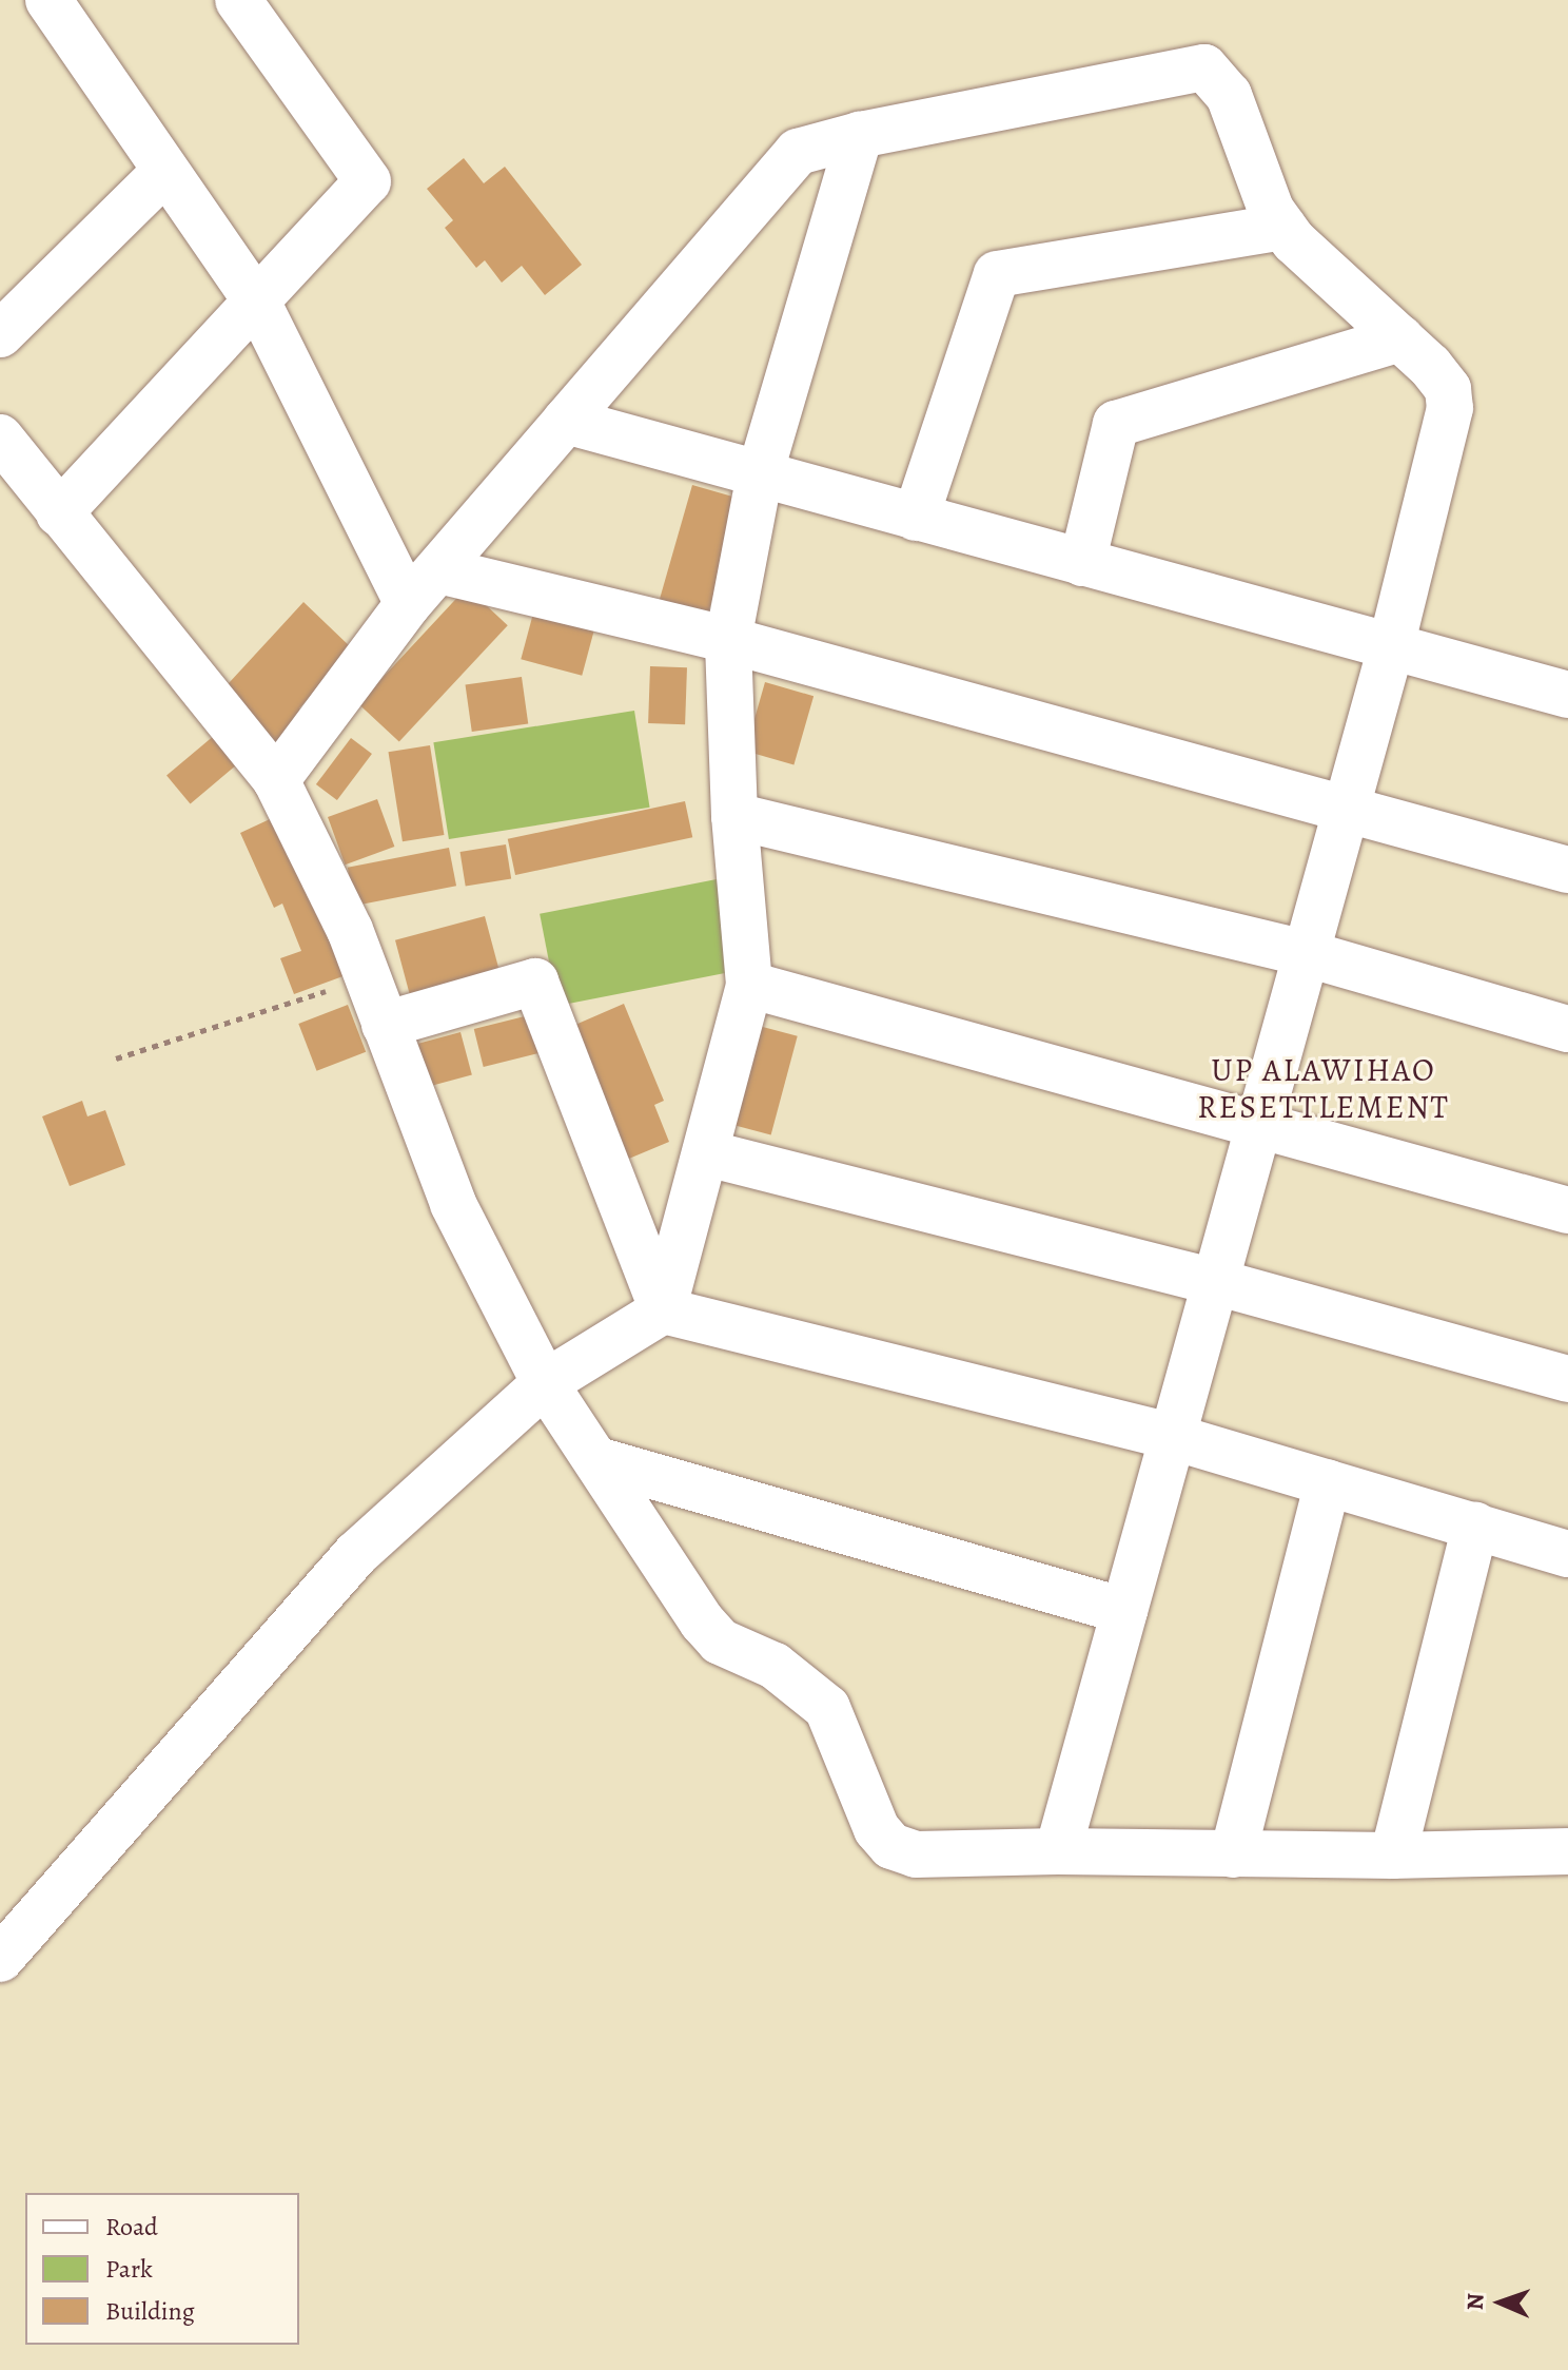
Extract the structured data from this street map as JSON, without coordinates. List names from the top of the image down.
{
  "districts": ["UP ALAWIHAO RESETTLEMENT"],
  "legend": ["Road", "Park", "Building"],
  "north": "left"
}
